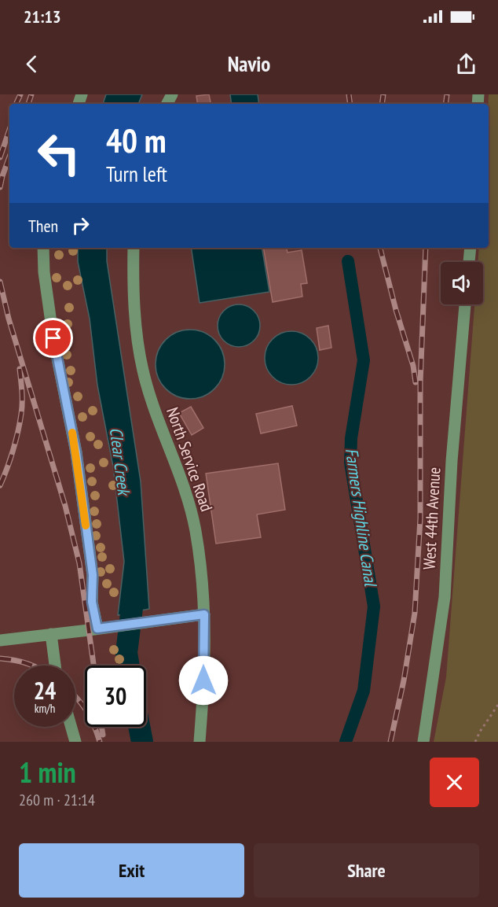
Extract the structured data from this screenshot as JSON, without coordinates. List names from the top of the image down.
{
  "streets": {
    "street": ["North Service Road", "West 44th Avenue"]
  },
  "water": ["Clear Creek", "Farmers Highline Canal"],
  "page": {
    "status": "21:13",
    "header": "Navio",
    "turn": ["40 m", "Turn left"],
    "then": "Then",
    "speed": "24 km/h",
    "limit": "30",
    "heading": ["1 min", "260 m · 21:14"],
    "buttons": ["Exit", "Share"]
  }
}
